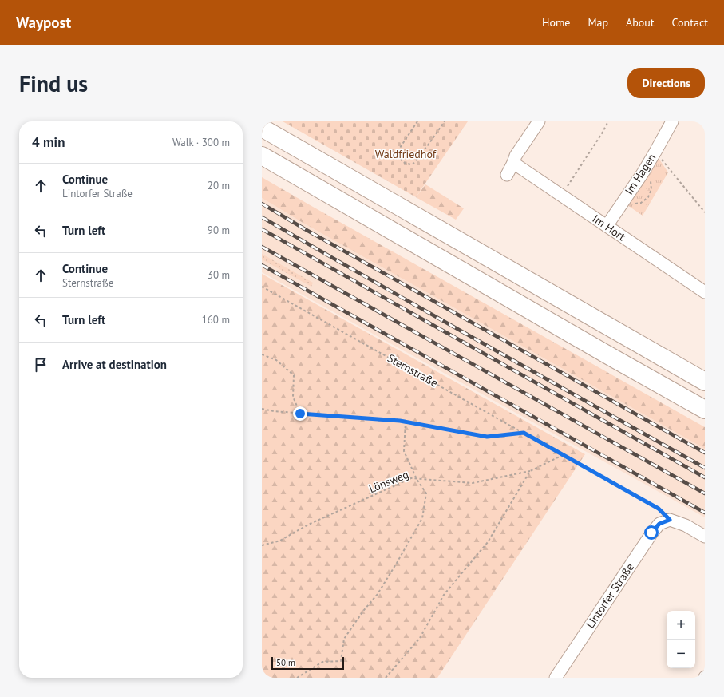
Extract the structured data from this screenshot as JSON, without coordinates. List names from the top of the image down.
{
  "streets": {
    "street": ["Im Hagen", "Im Hort", "Lintorfer Straße"],
    "path": ["Sternstraße", "Lönsweg"]
  },
  "crossings": [
    ["Im Hagen", "Im Hort"],
    ["Sternstraße", "Lönsweg"],
    ["Sternstraße", "Lintorfer Straße"]
  ],
  "parks": ["Waldfriedhof"],
  "scale_bar": "50 m",
  "page": {
    "header": "Waypost",
    "nav": [
      "Home",
      "Map",
      "About",
      "Contact"
    ],
    "buttons": "Directions",
    "title": "Find us",
    "heading": ["4 min", "Walk · 300 m"],
    "list": [
      ["Continue", "Lintorfer Straße", "20 m"],
      ["Turn left", "90 m"],
      ["Continue", "Sternstraße", "30 m"],
      ["Turn left", "160 m"],
      "Arrive at destination"
    ],
    "map_buttons": ["+", "−"],
    "scale": "50 m"
  }
}
